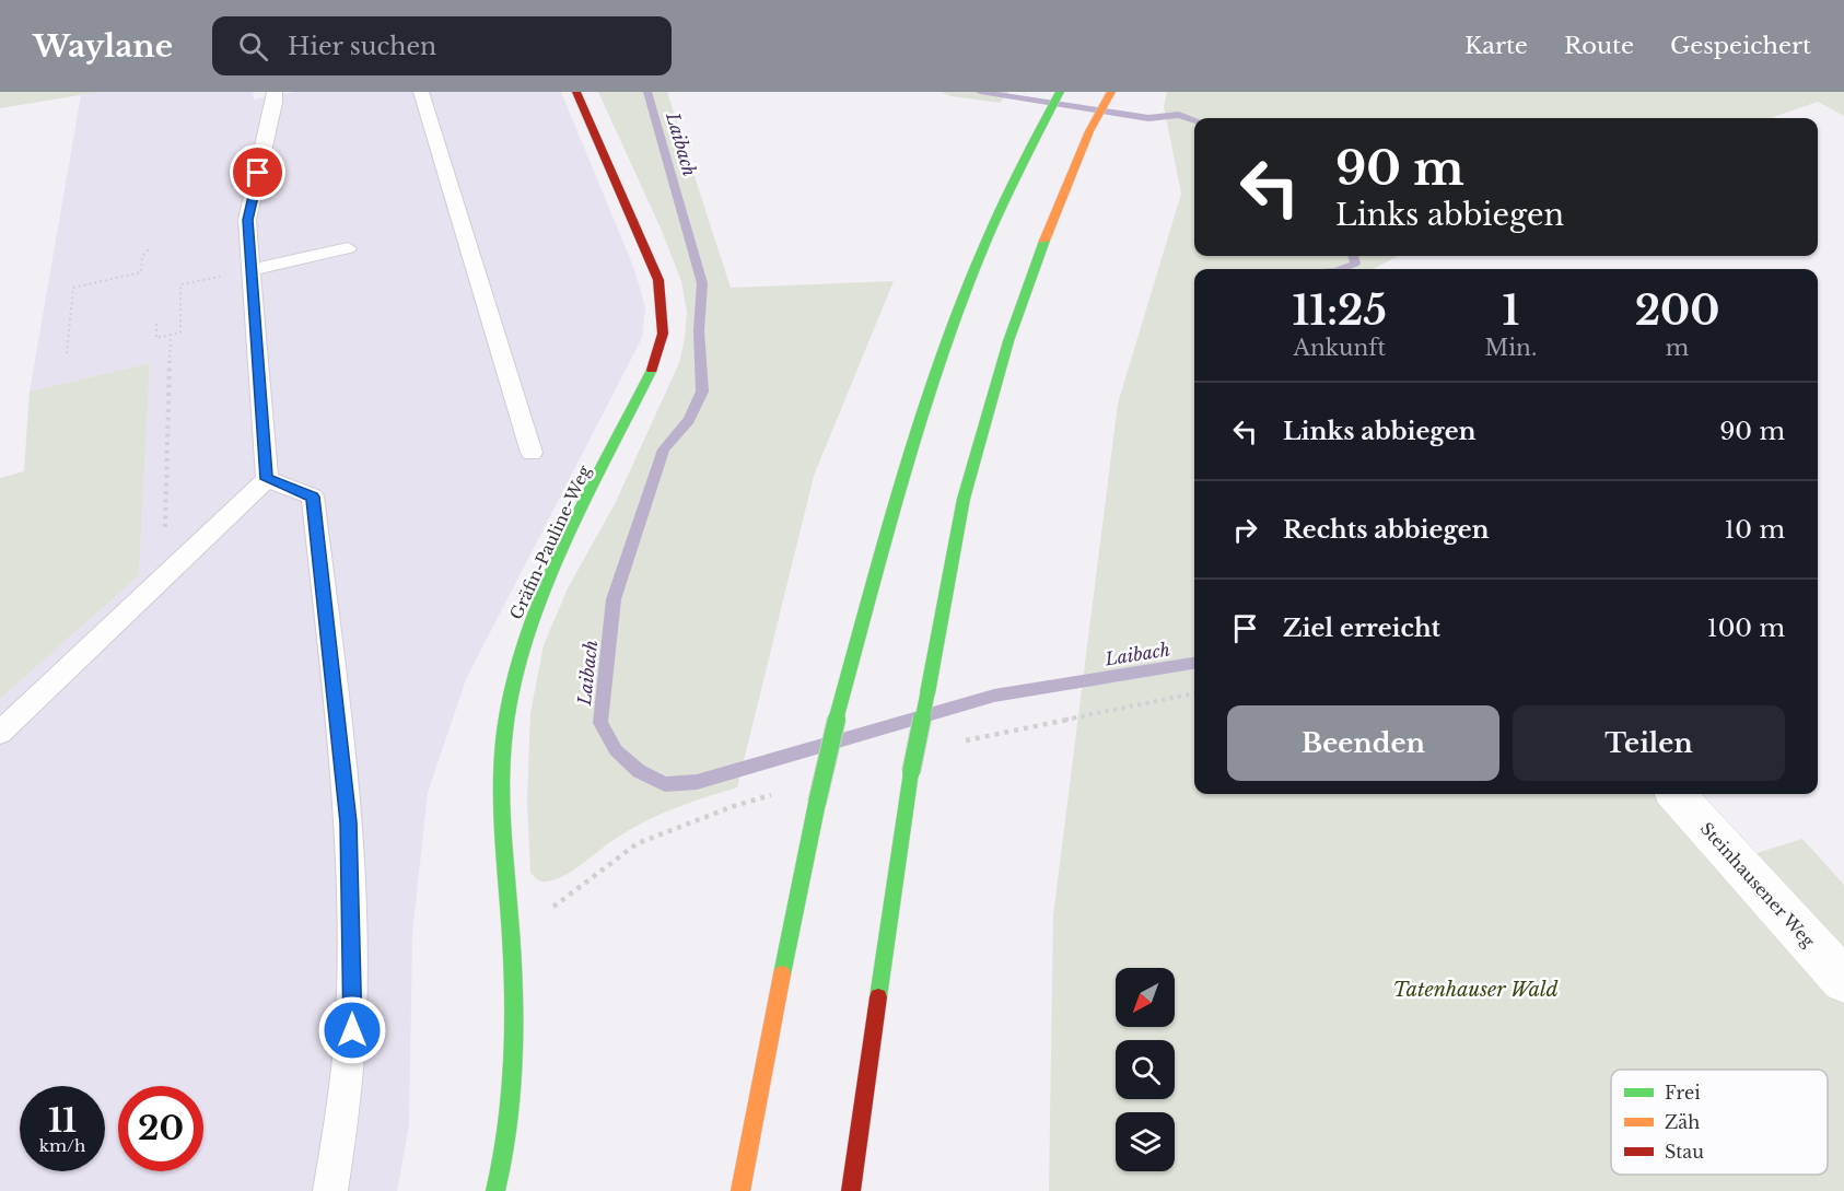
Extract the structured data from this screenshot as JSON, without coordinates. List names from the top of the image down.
{
  "streets": {
    "main road": ["Gräfin-Pauline-Weg"],
    "street": ["Steinhausener Weg"]
  },
  "water": ["Laibach"],
  "parks": ["Tatenhauser Wald"],
  "legend": ["Frei", "Zäh", "Stau"],
  "north": "bottom left",
  "page": {
    "header": "Waylane",
    "search": "Hier suchen",
    "nav": ["Karte", "Route", "Gespeichert"],
    "turn": ["90 m", "Links abbiegen"],
    "eta": [
      "11:25",
      "Ankunft",
      "1",
      "Min.",
      "200",
      "m"
    ],
    "list": [
      {
        "name": "Links abbiegen",
        "value": "90 m"
      },
      {
        "name": "Rechts abbiegen",
        "value": "10 m"
      },
      {
        "name": "Ziel erreicht",
        "value": "100 m"
      }
    ],
    "buttons": ["Beenden", "Teilen"],
    "speed": "11 km/h",
    "limit": "20"
  }
}
